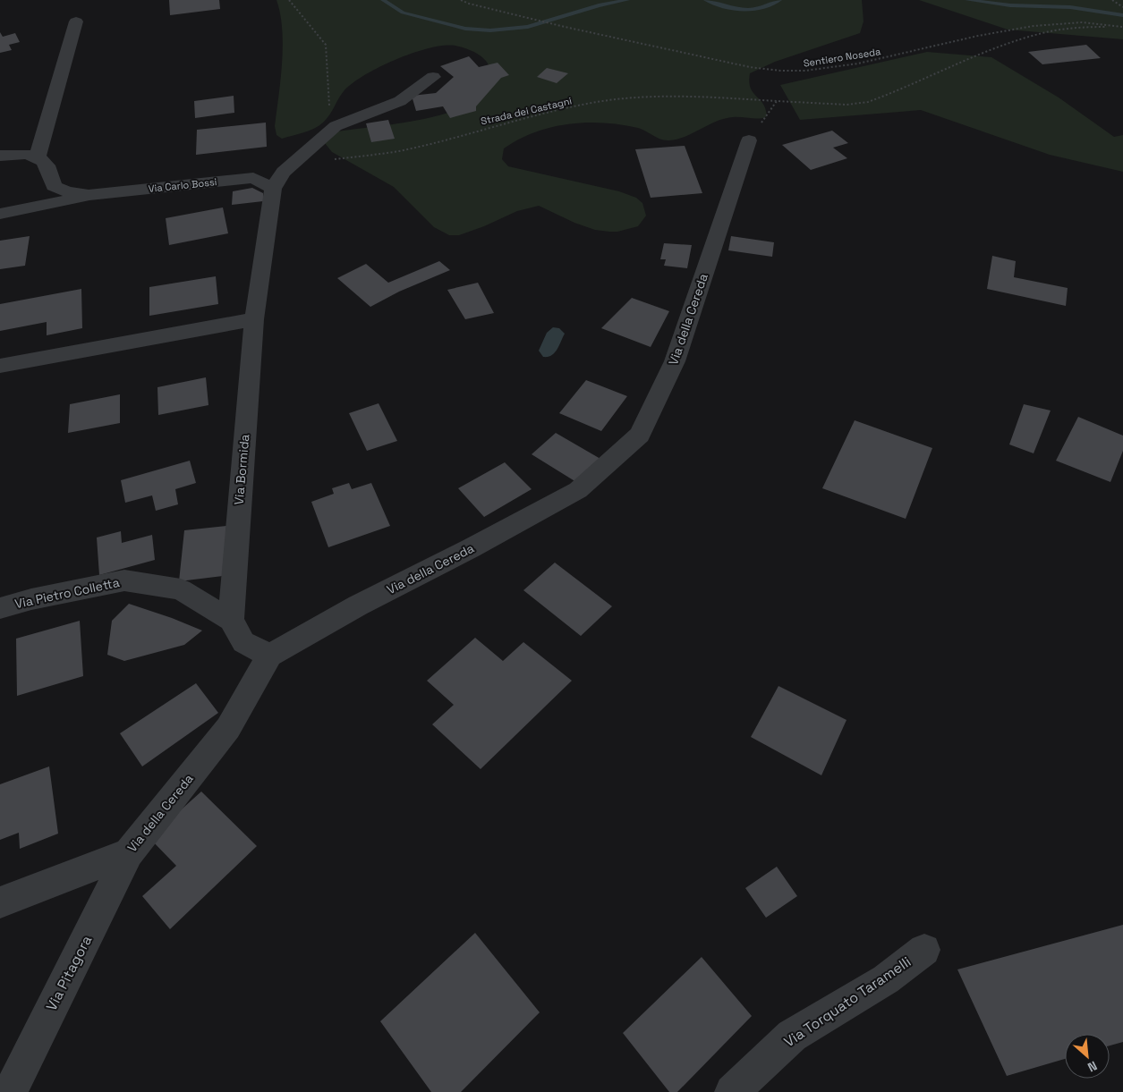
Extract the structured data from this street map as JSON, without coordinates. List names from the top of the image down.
{
  "streets": {
    "street": [
      "Via Carlo Bossi",
      "Via della Cereda",
      "Via Bormida",
      "Via Pietro Colletta",
      "Via Pitagora",
      "Via Torquato Taramelli"
    ],
    "path": ["Sentiero Noseda", "Strada dei Castagni"]
  },
  "crossings": [
    ["Sentiero Noseda", "Strada dei Castagni"],
    ["Strada dei Castagni", "Via Carlo Bossi"],
    ["Strada dei Castagni", "Via Bormida"],
    ["Via Carlo Bossi", "Via Bormida"],
    ["Via della Cereda", "Via Pietro Colletta"],
    ["Via della Cereda", "Via Pitagora"],
    ["Via Bormida", "Via Pietro Colletta"]
  ],
  "north": "bottom right"
}
